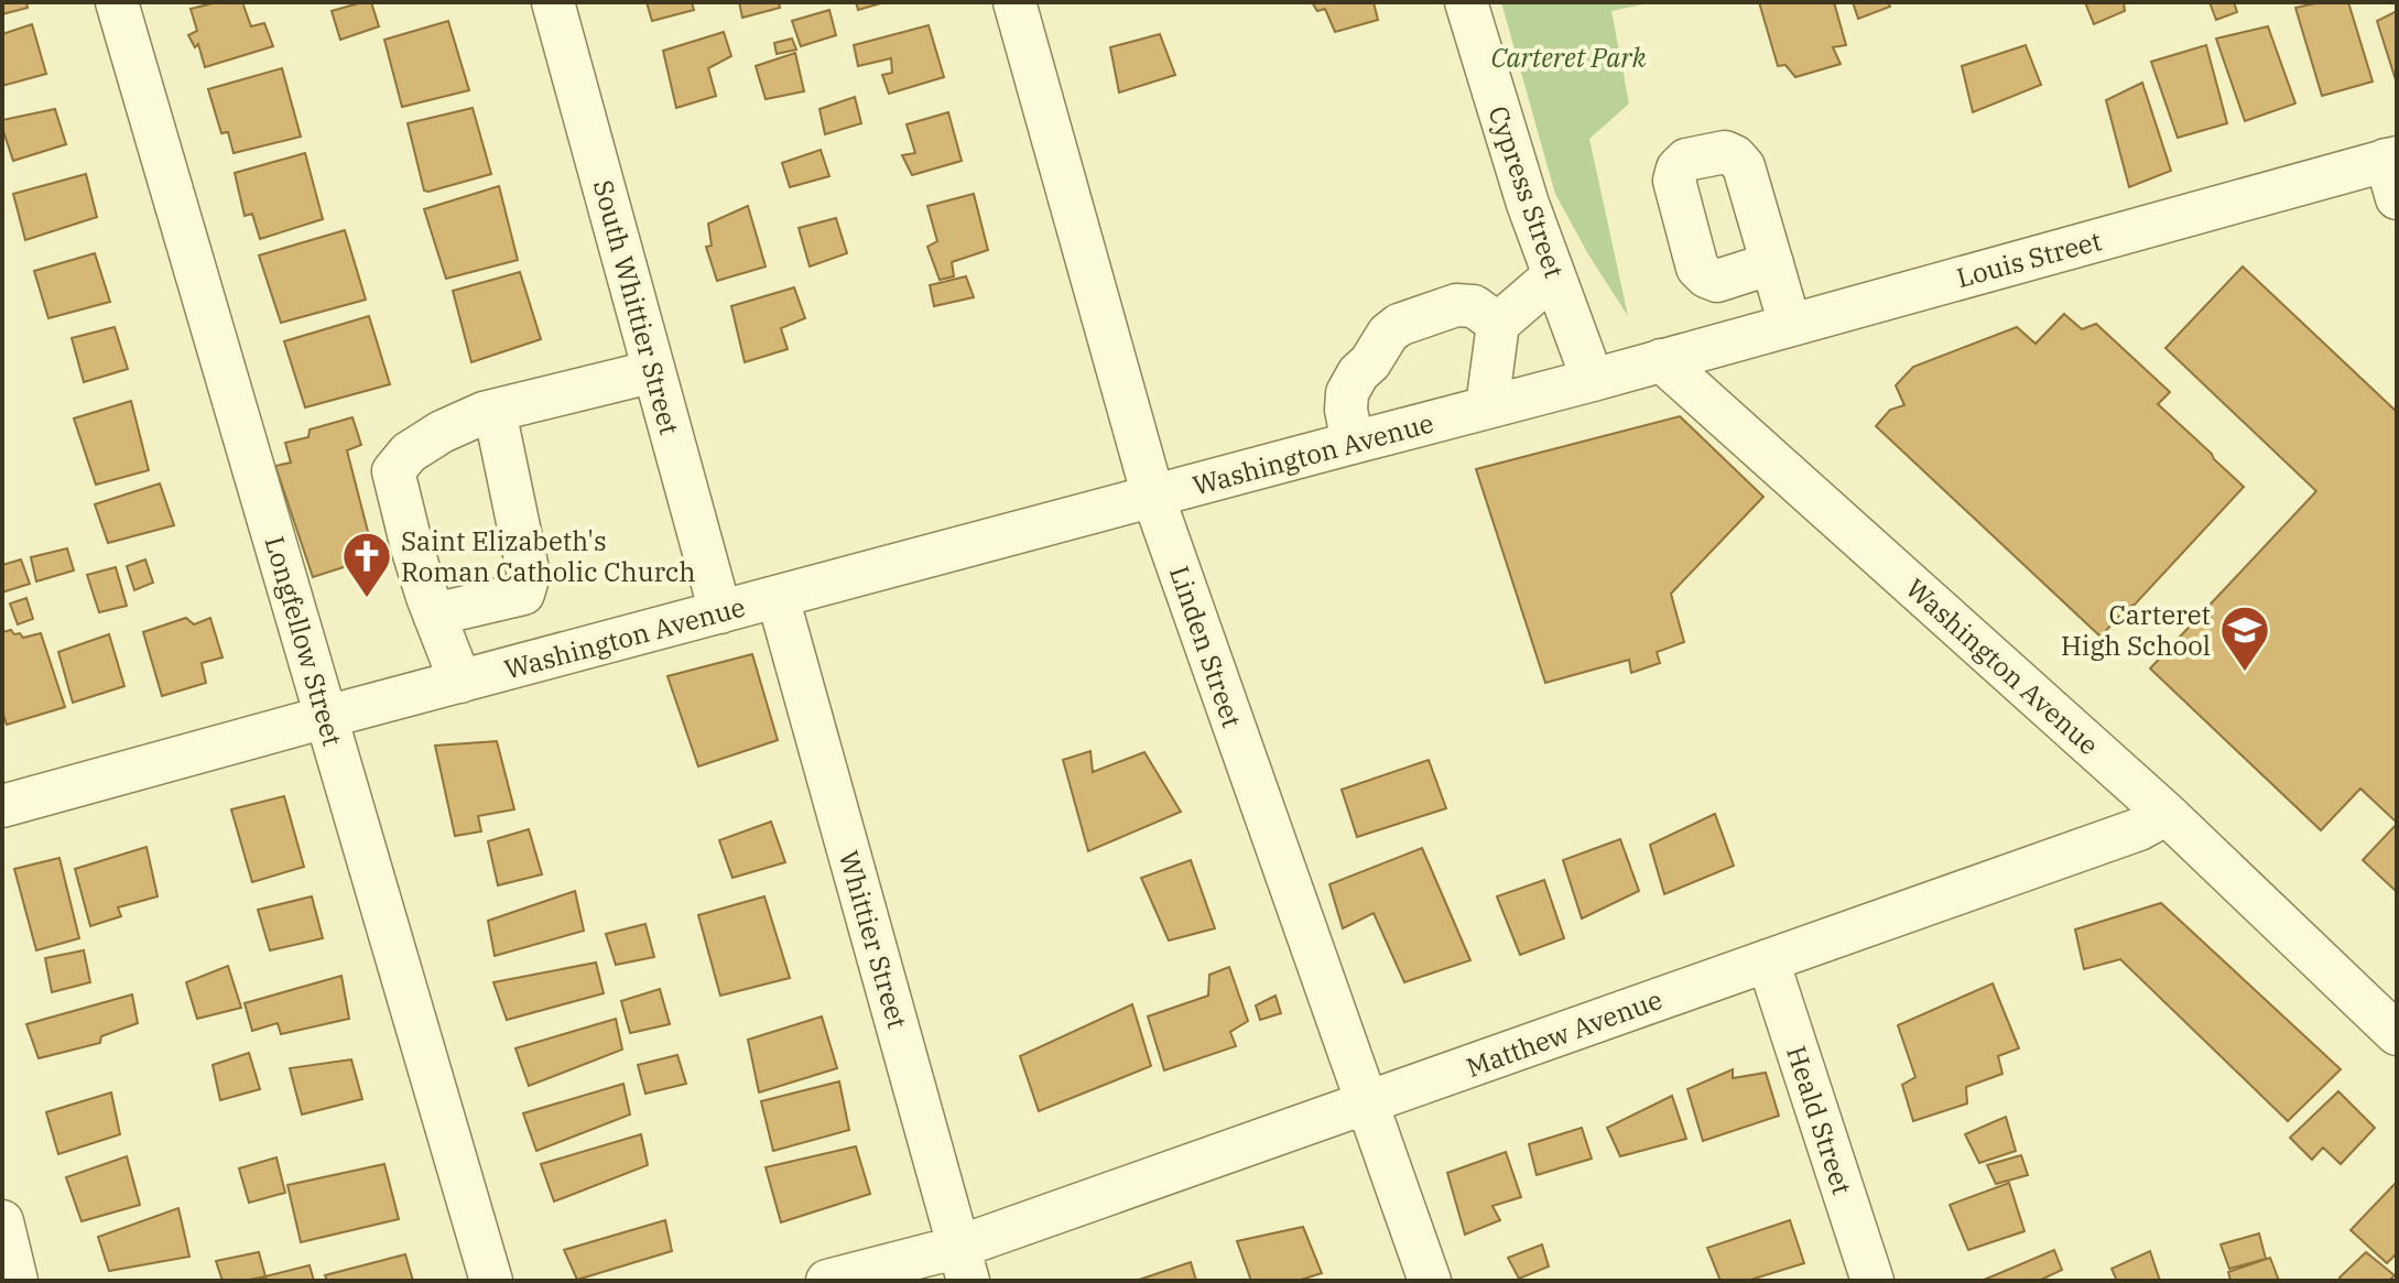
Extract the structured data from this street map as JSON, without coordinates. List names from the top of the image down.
{
  "streets": {
    "street": [
      "Cypress Street",
      "Louis Street",
      "South Whittier Street",
      "Washington Avenue",
      "Longfellow Street",
      "Linden Street",
      "Whittier Street",
      "Matthew Avenue",
      "Heald Street"
    ]
  },
  "crossings": [
    ["Cypress Street", "Washington Avenue"],
    ["Louis Street", "Washington Avenue"],
    ["South Whittier Street", "Washington Avenue"],
    ["Washington Avenue", "Longfellow Street"],
    ["Washington Avenue", "Linden Street"],
    ["Washington Avenue", "Whittier Street"],
    ["Washington Avenue", "Matthew Avenue"],
    ["Linden Street", "Matthew Avenue"],
    ["Whittier Street", "Matthew Avenue"],
    ["Matthew Avenue", "Heald Street"]
  ],
  "parks": ["Carteret Park"],
  "places": {
    "church": ["Saint Elizabeth's Roman Catholic Church"],
    "school or university": ["Carteret High School"]
  }
}
